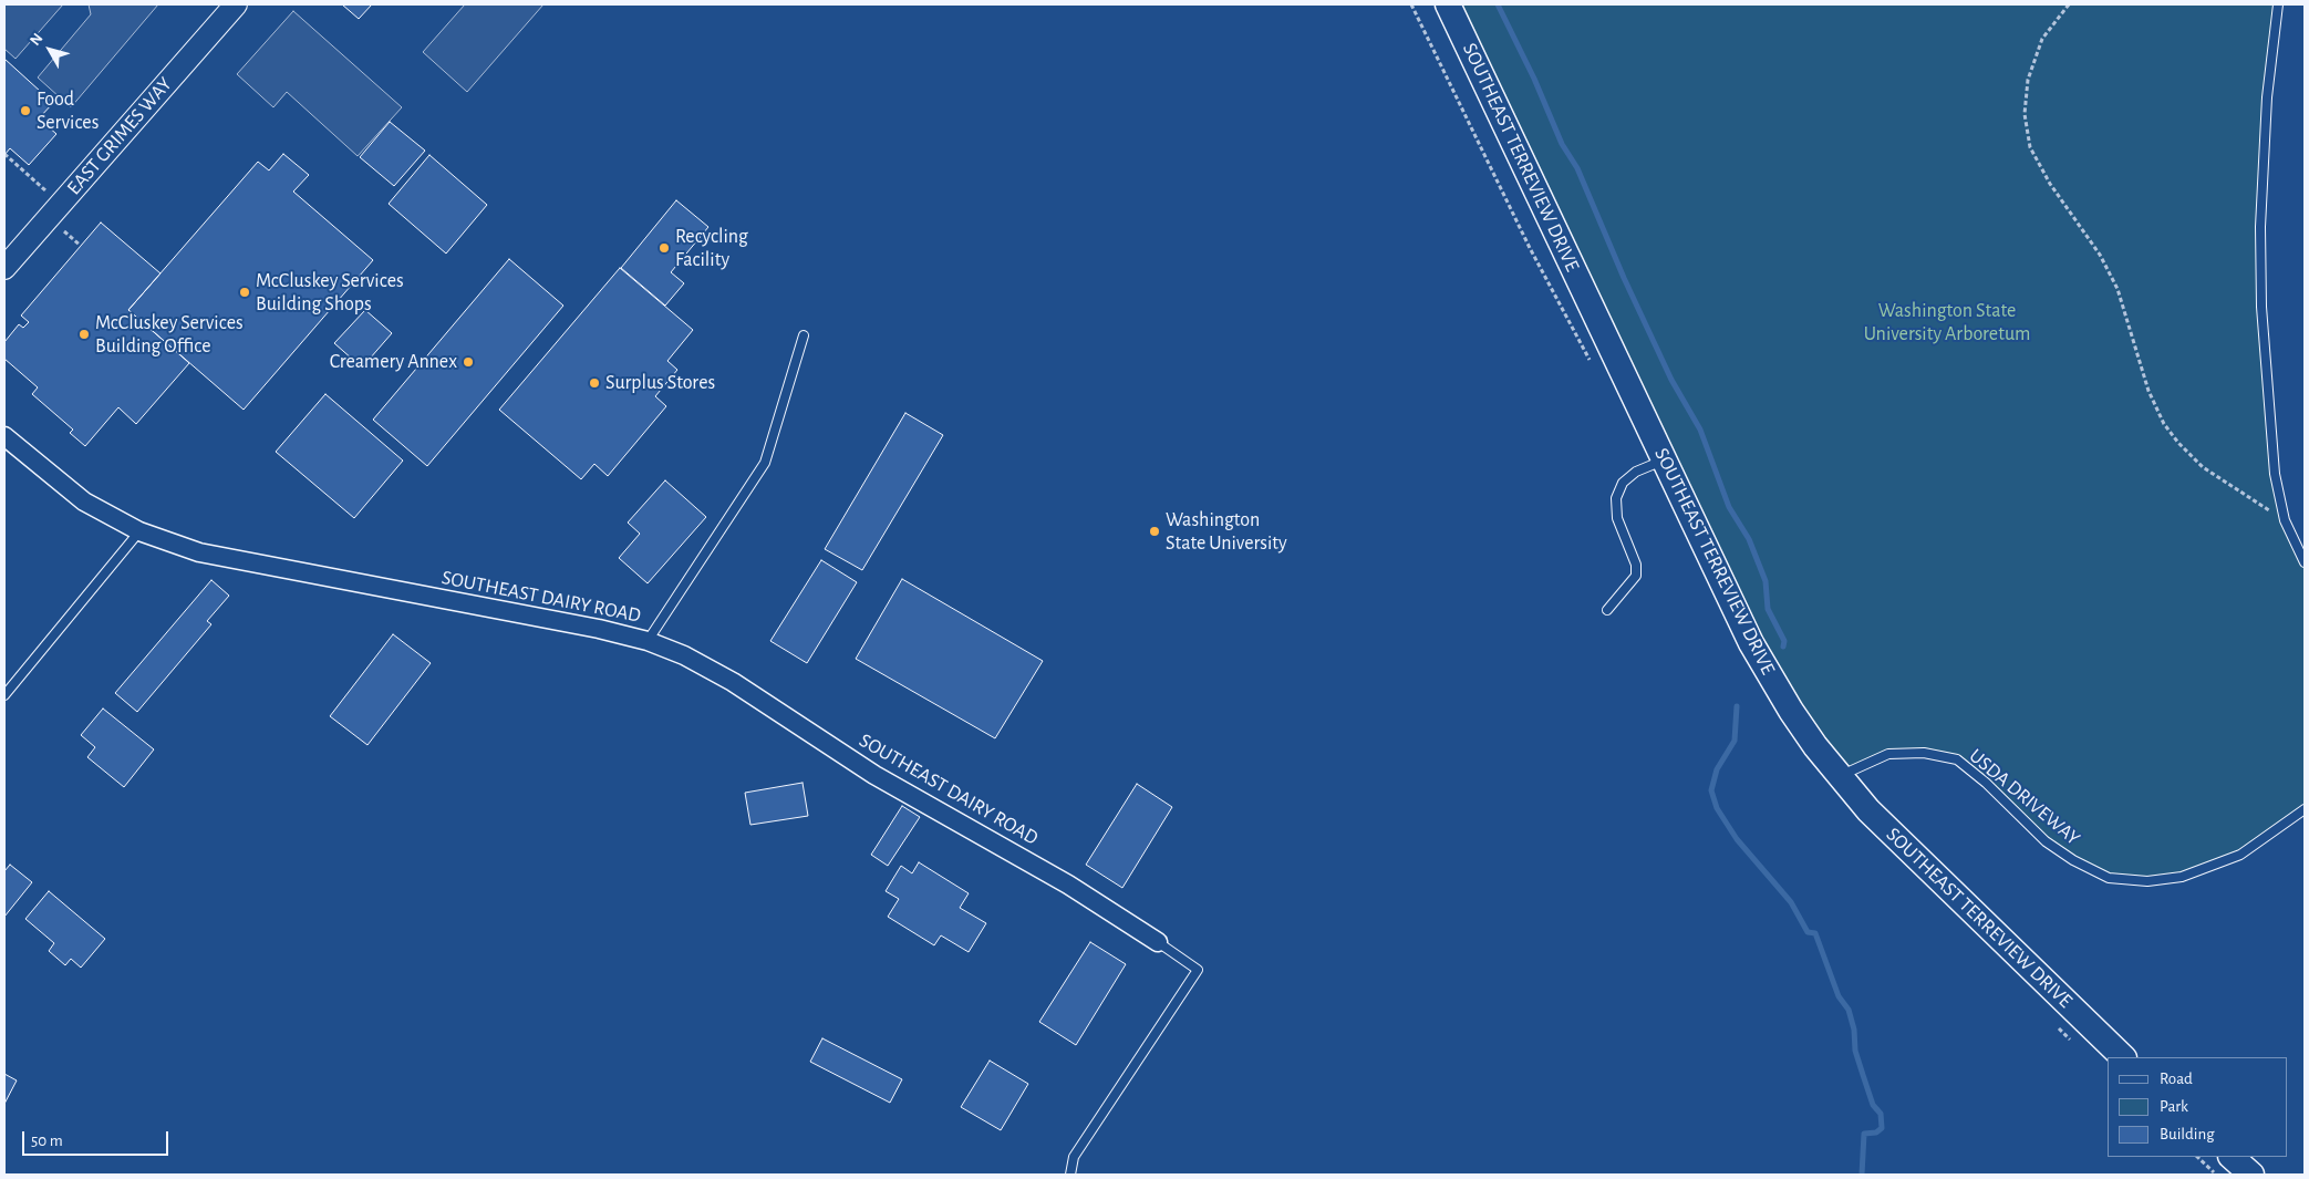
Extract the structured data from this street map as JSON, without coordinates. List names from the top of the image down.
{
  "streets": {
    "main road": ["SOUTHEAST TERREVIEW DRIVE"],
    "street": ["EAST GRIMES WAY", "SOUTHEAST DAIRY ROAD"],
    "lane": ["USDA DRIVEWAY"]
  },
  "crossings": [
    ["SOUTHEAST TERREVIEW DRIVE", "USDA DRIVEWAY"]
  ],
  "parks": ["Washington State University Arboretum"],
  "places": [
    "Food Services",
    "Recycling Facility",
    "McCluskey Services Building Shops",
    "McCluskey Services Building Office",
    "Creamery Annex",
    "Surplus Stores",
    "Washington State University"
  ],
  "legend": ["Road", "Park", "Building"],
  "scale_bar": "50 m",
  "north": "top left"
}
